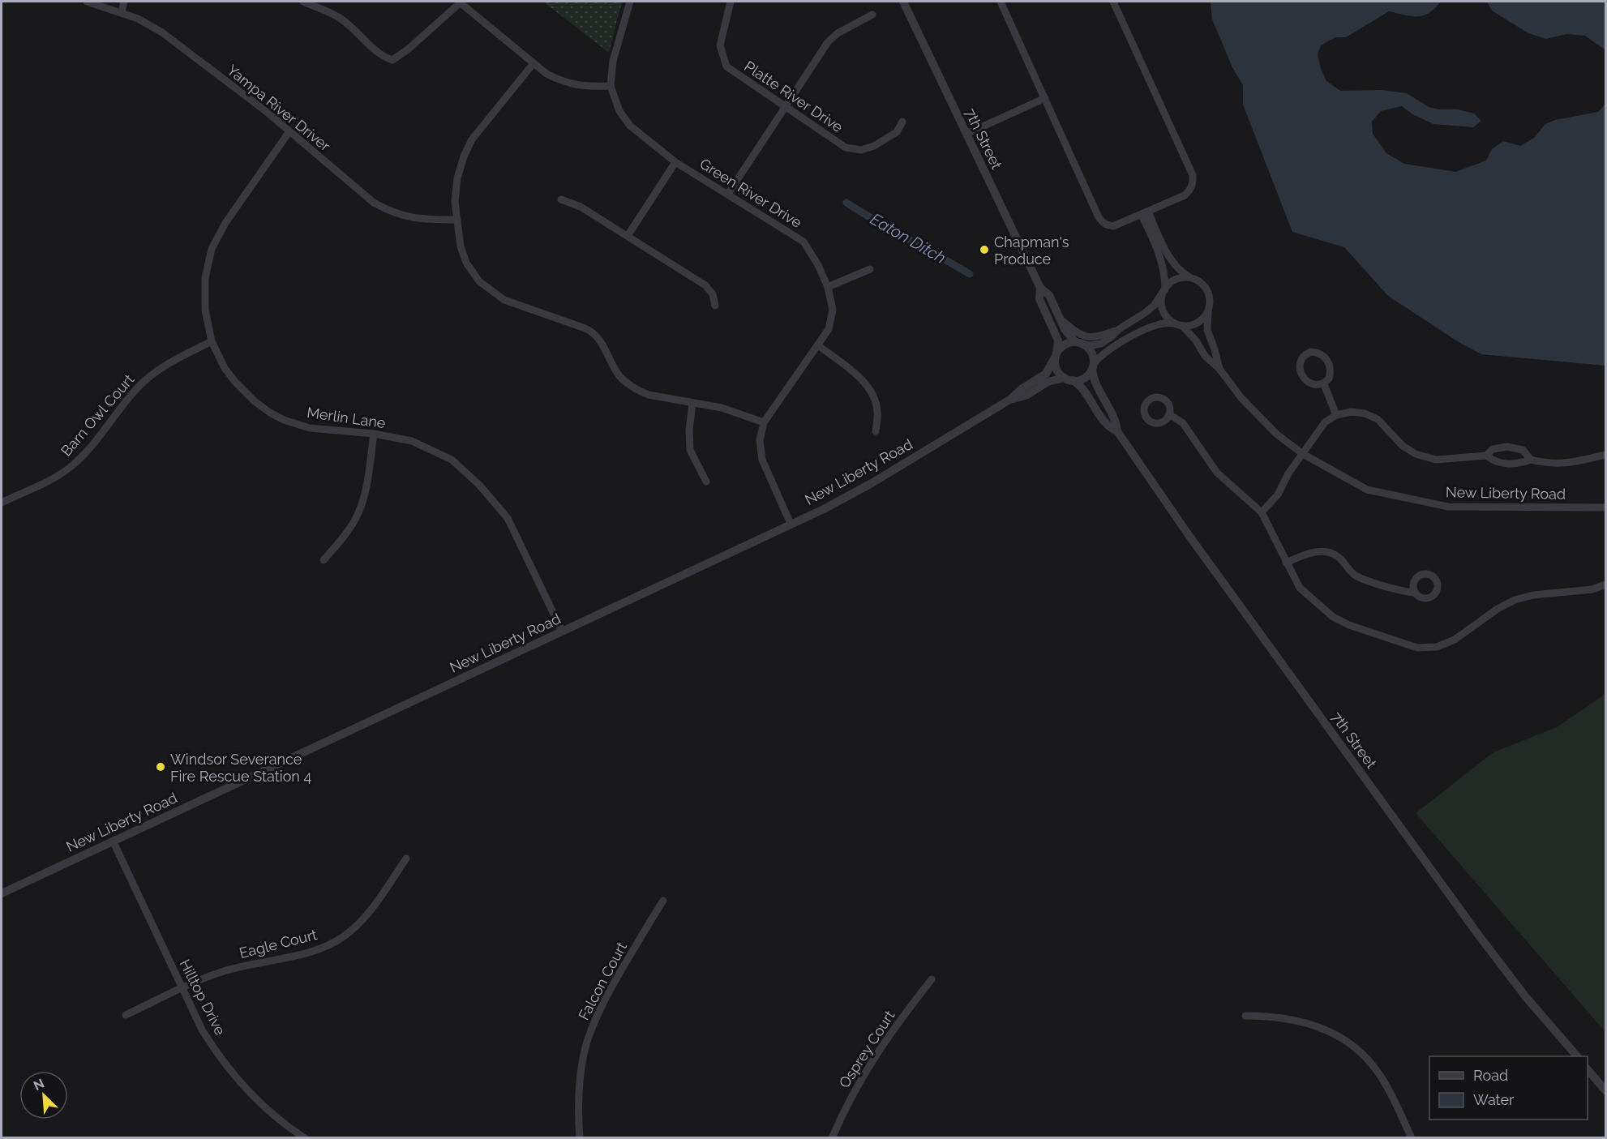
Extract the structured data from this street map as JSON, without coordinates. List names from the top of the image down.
{
  "streets": {
    "street": [
      "Platte River Drive",
      "Yampa River Driver",
      "7th Street",
      "Green River Drive",
      "Barn Owl Court",
      "Merlin Lane",
      "New Liberty Road",
      "Eagle Court",
      "Falcon Court",
      "Hilltop Drive",
      "Osprey Court"
    ]
  },
  "crossings": [
    ["Yampa River Driver", "Merlin Lane"],
    ["7th Street", "New Liberty Road"],
    ["Green River Drive", "New Liberty Road"],
    ["Barn Owl Court", "Merlin Lane"],
    ["Merlin Lane", "New Liberty Road"],
    ["New Liberty Road", "Hilltop Drive"],
    ["Eagle Court", "Hilltop Drive"]
  ],
  "water": ["Eaton Ditch"],
  "places": ["Chapman's Produce", "Windsor Severance Fire Rescue Station 4"],
  "legend": ["Road", "Water"],
  "north": "top left"
}
